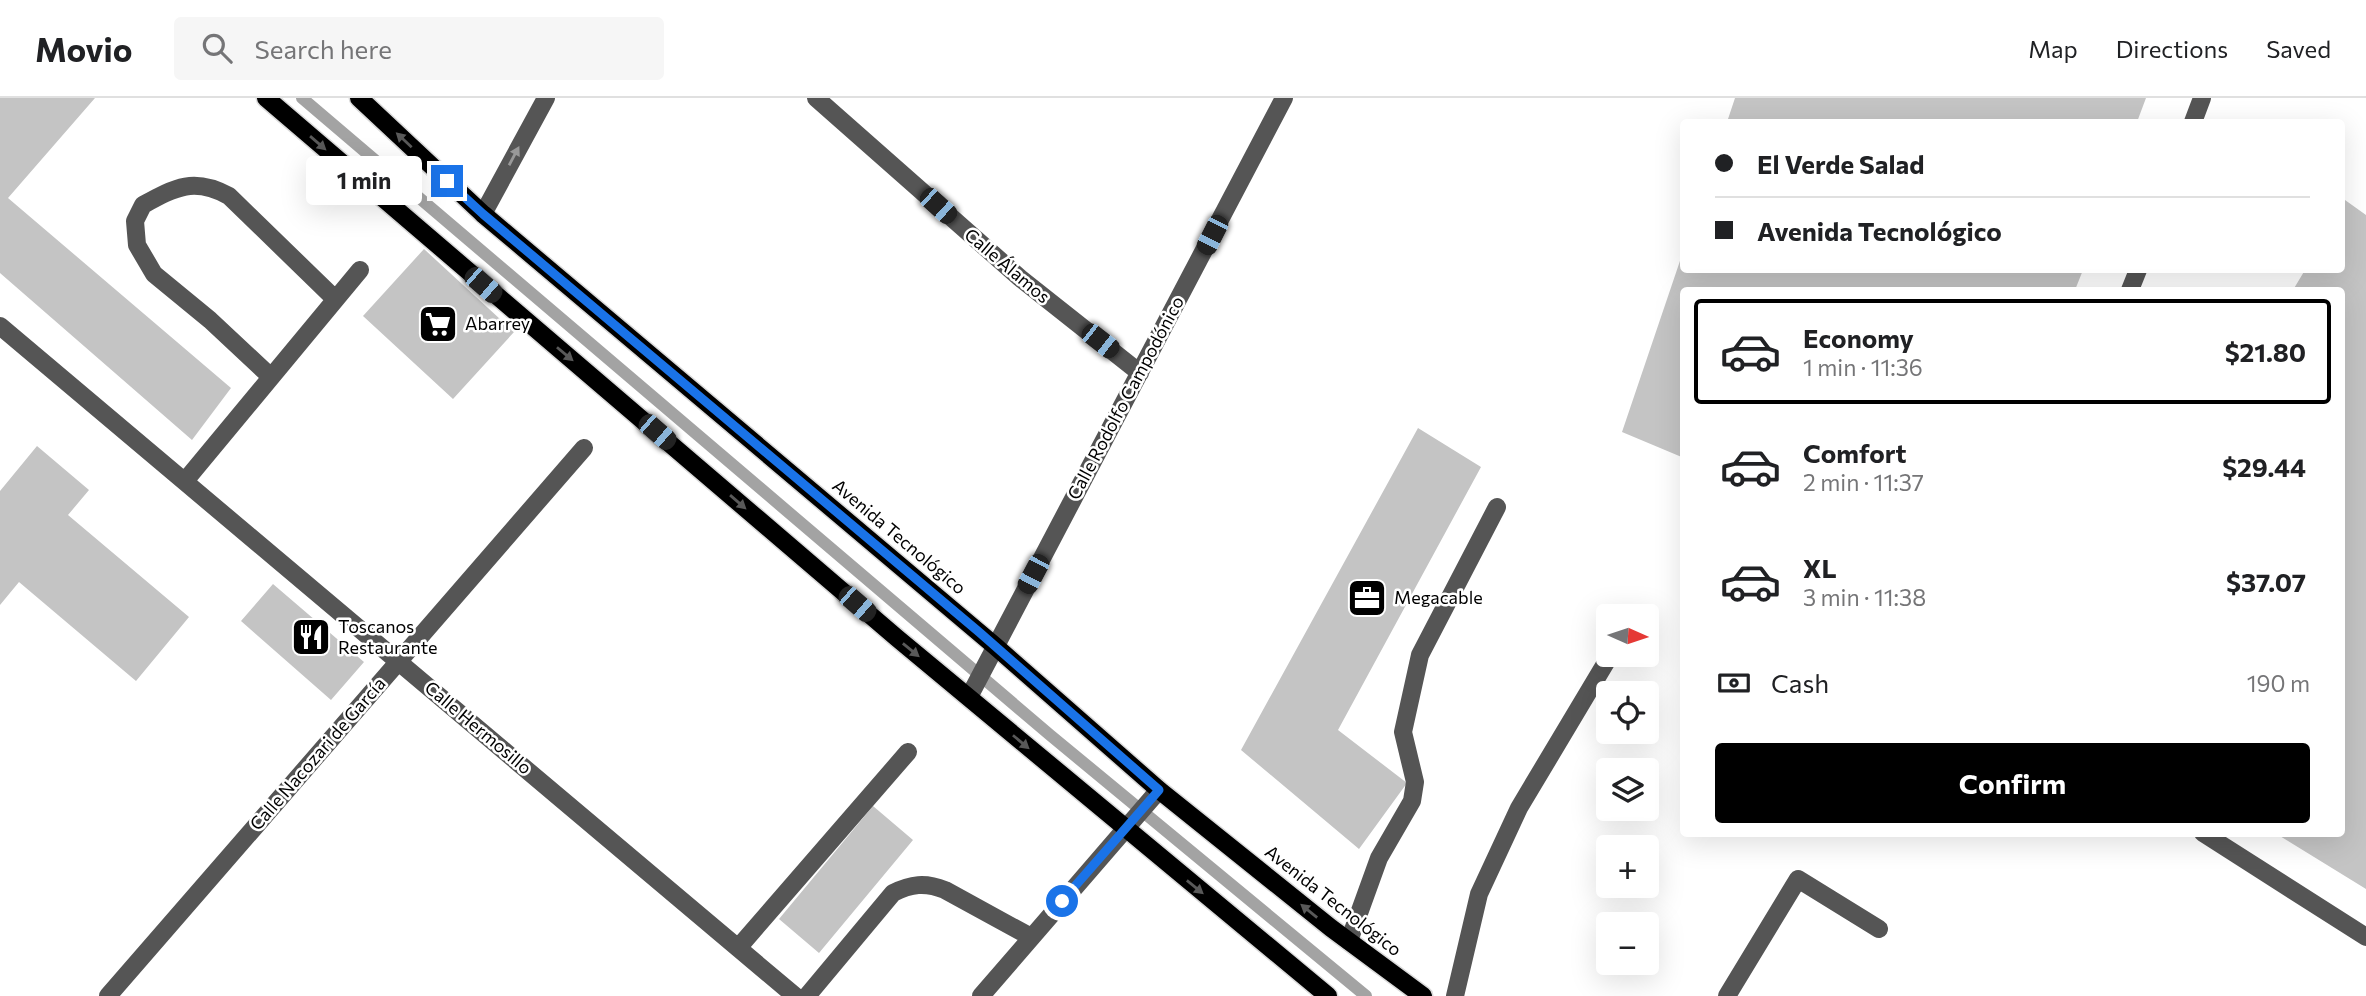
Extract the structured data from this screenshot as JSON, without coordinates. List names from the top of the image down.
{
  "streets": {
    "main road": ["Avenida Tecnológico"],
    "street": [
      "Calle Álamos",
      "Calle Rodolfo Campodónico",
      "Calle Hermosillo",
      "Calle Nacozari de García"
    ]
  },
  "crossings": [
    ["Calle Álamos", "Calle Rodolfo Campodónico"],
    ["Calle Rodolfo Campodónico", "Avenida Tecnológico"],
    ["Calle Hermosillo", "Calle Nacozari de García"]
  ],
  "places": {
    "supermarket": ["Abarrey"],
    "office": ["Megacable"],
    "restaurant": ["Toscanos Restaurante"]
  },
  "north": "right",
  "page": {
    "header": "Movio",
    "search": "Search here",
    "nav": ["Map", "Directions", "Saved"],
    "banner": ["El Verde Salad", "Avenida Tecnológico"],
    "bubble": "1 min",
    "list": [
      {
        "name": "Economy",
        "note": "1 min · 11:36",
        "value": "$21.80"
      },
      {
        "name": "Comfort",
        "note": "2 min · 11:37",
        "value": "$29.44"
      },
      {
        "name": "XL",
        "note": "3 min · 11:38",
        "value": "$37.07"
      }
    ],
    "map_buttons": ["+", "−"],
    "pay": ["Cash", "190 m"],
    "buttons": "Confirm"
  }
}
